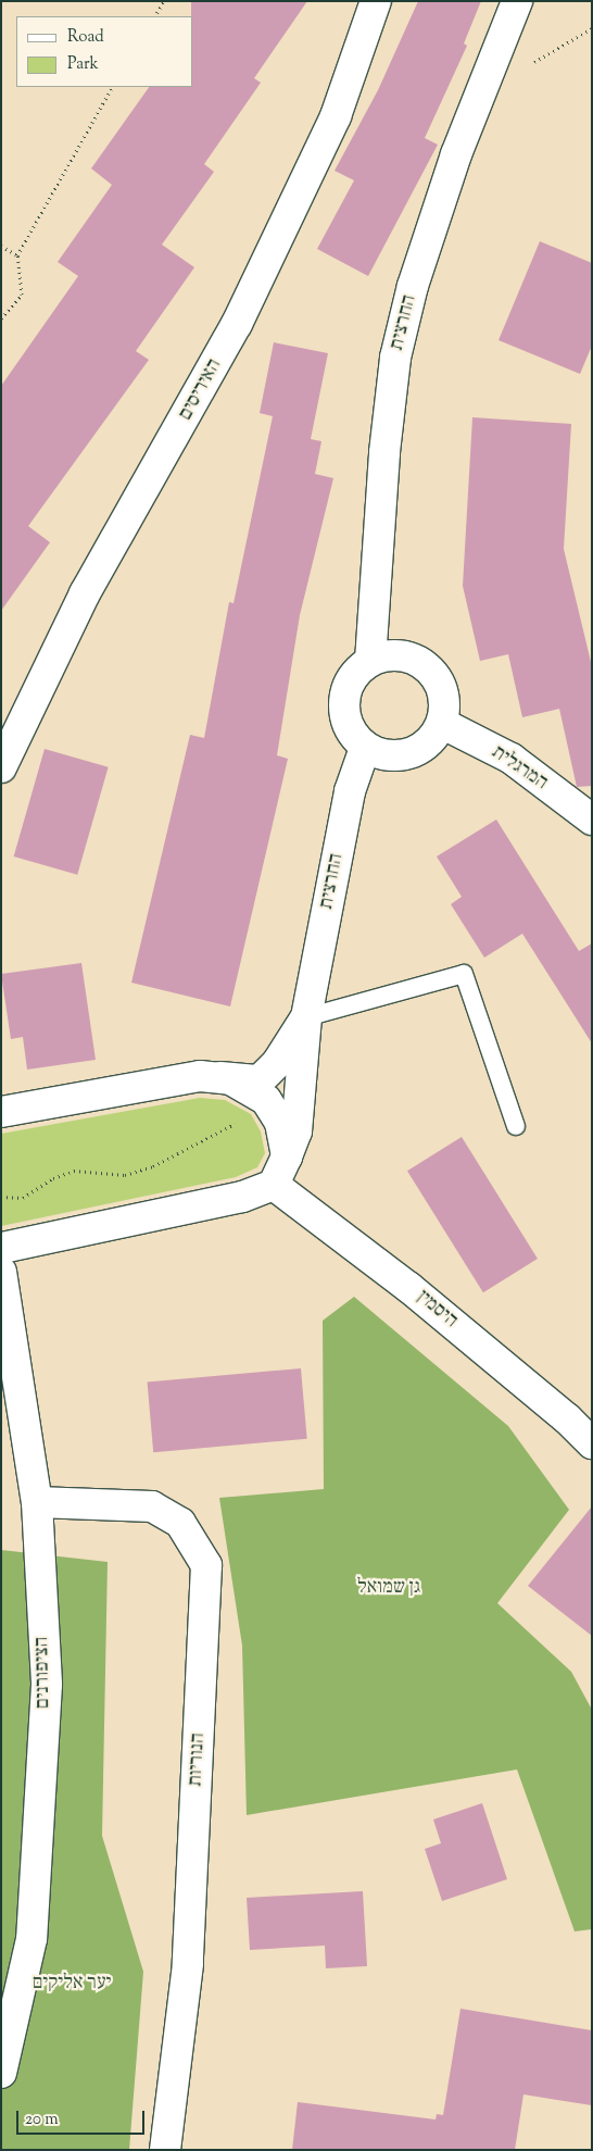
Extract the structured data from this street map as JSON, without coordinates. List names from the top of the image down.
{
  "streets": {
    "street": [
      "החרצית",
      "האיריסים",
      "המרגלית",
      "היסמין",
      "הציפורנים",
      "הנוריות"
    ]
  },
  "crossings": [
    ["החרצית", "המרגלית"],
    ["החרצית", "היסמין"],
    ["הציפורנים", "הנוריות"]
  ],
  "parks": ["גן שמואל", "יער אליקים"],
  "legend": ["Road", "Park"],
  "scale_bar": "20 m"
}
